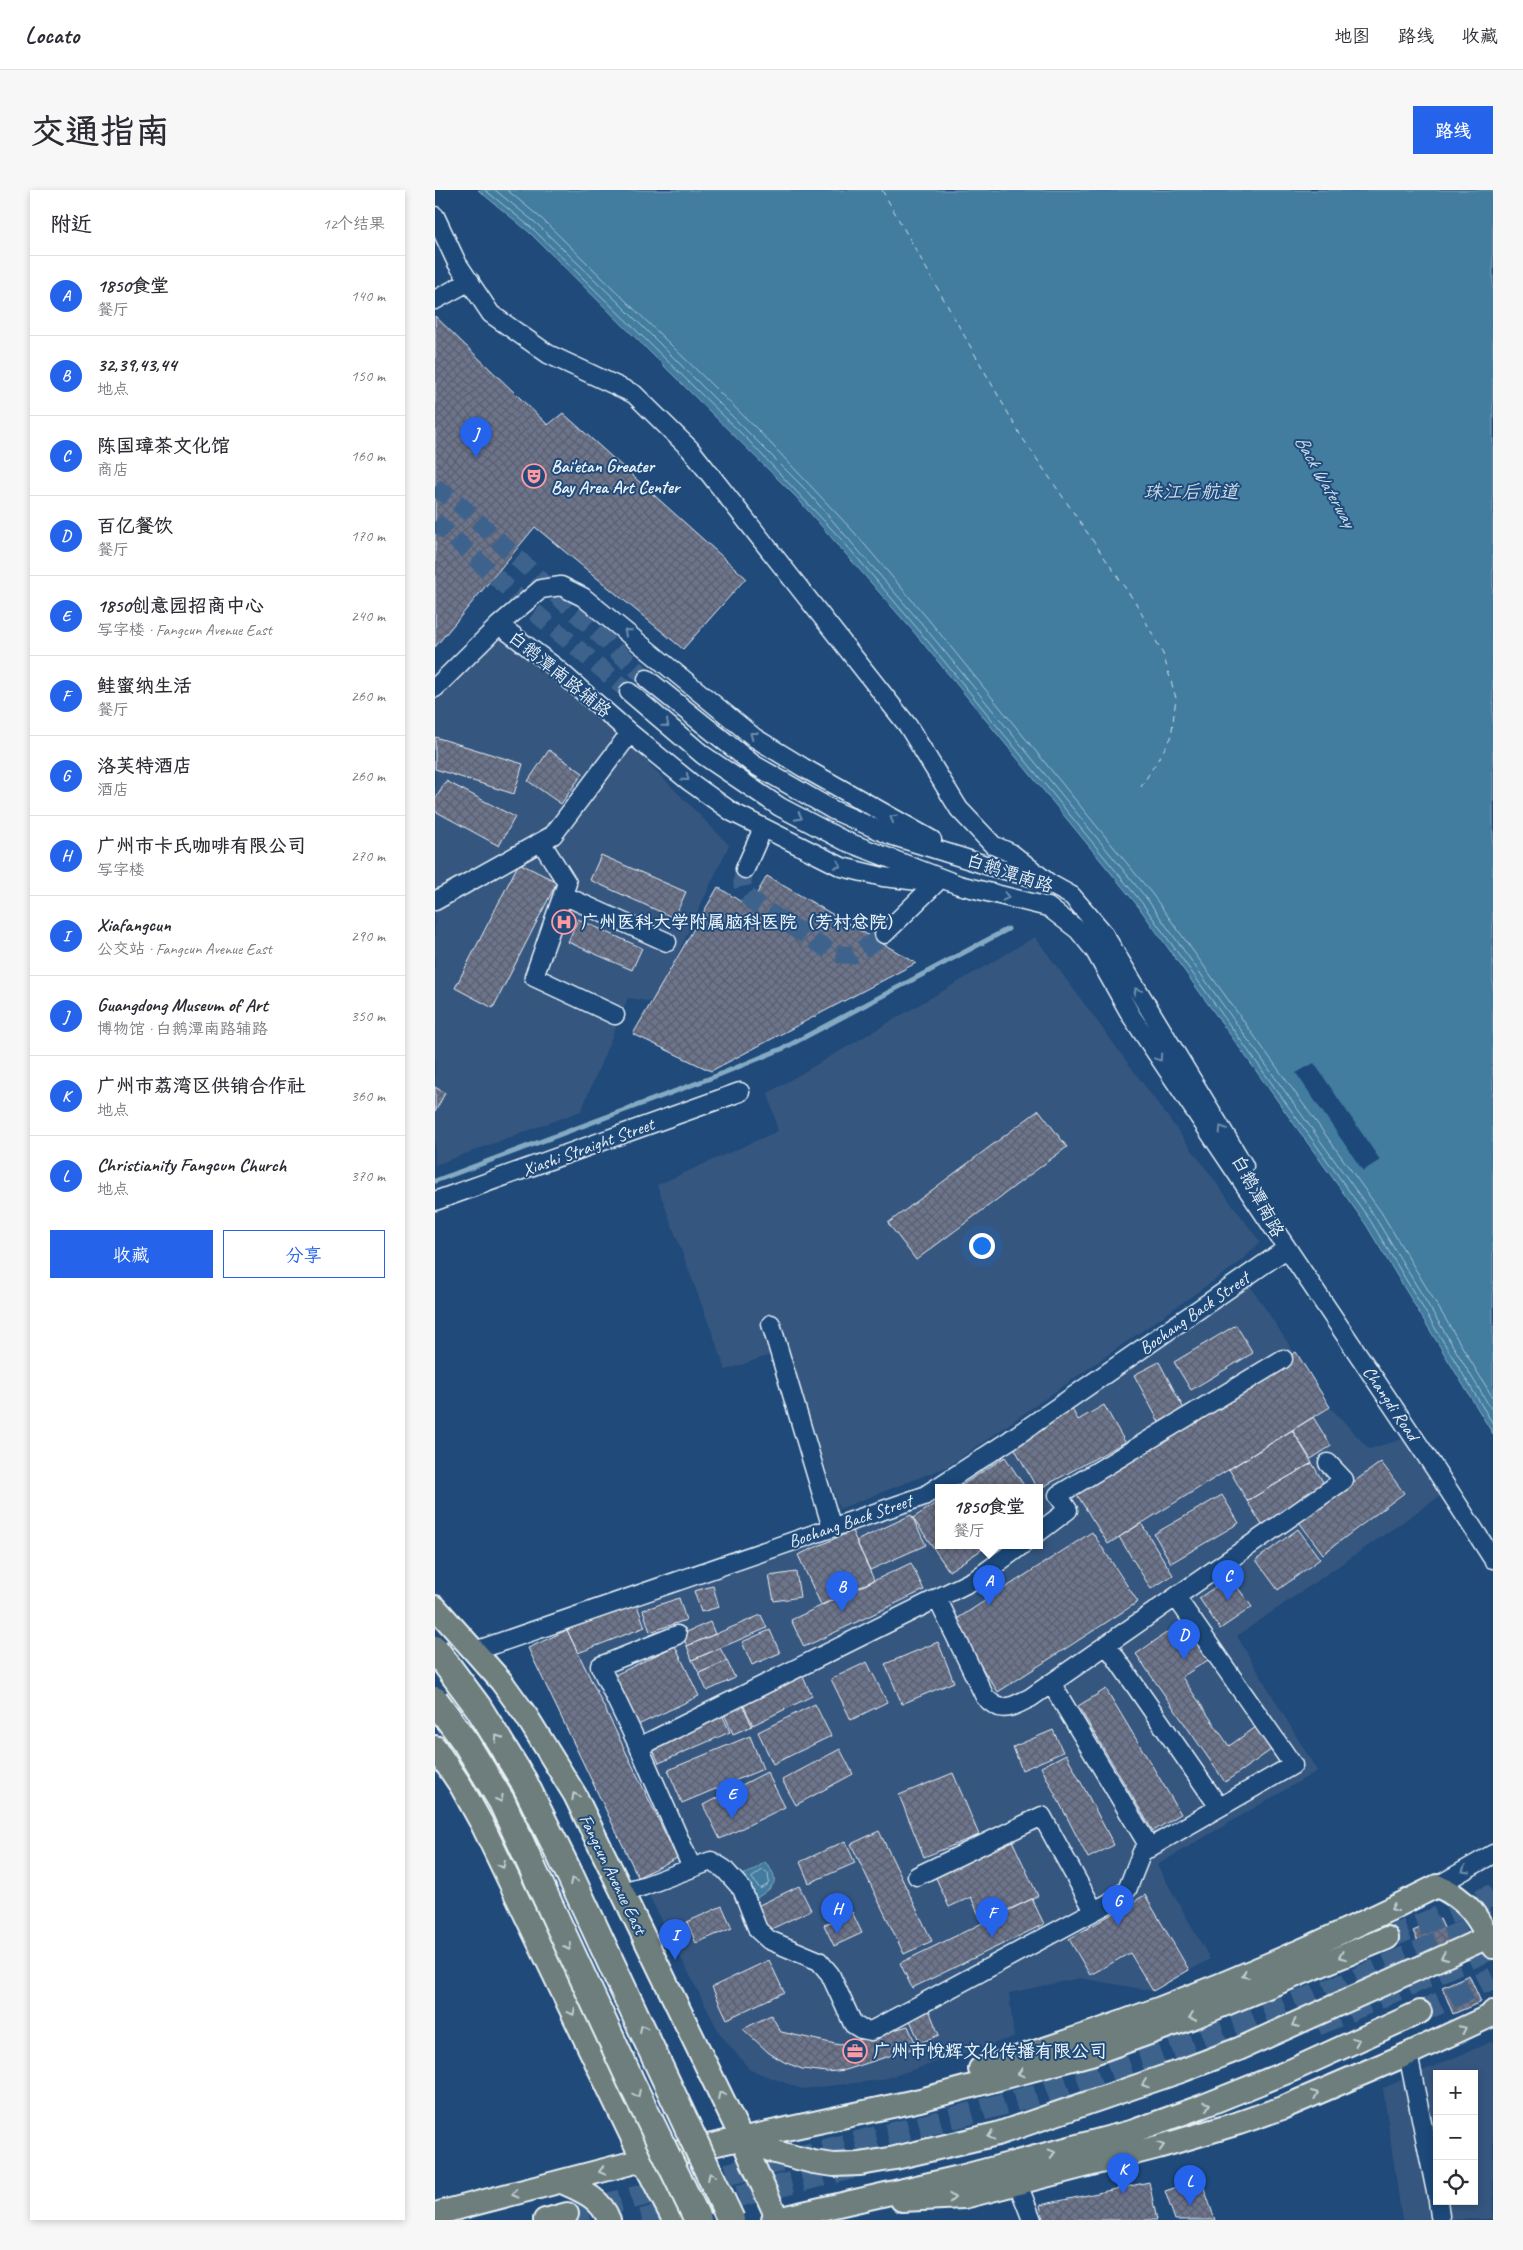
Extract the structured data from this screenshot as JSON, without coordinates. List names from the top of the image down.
{
  "streets": {
    "main road": ["Fangcun Avenue East"],
    "street": [
      "白鹅潭南路辅路",
      "白鹅潭南路",
      "Xiashi Straight Street",
      "Bochang Back Street",
      "Changdi Road"
    ]
  },
  "crossings": [
    ["白鹅潭南路辅路", "白鹅潭南路"],
    ["白鹅潭南路", "Bochang Back Street"],
    ["白鹅潭南路", "Changdi Road"],
    ["Bochang Back Street", "Changdi Road"],
    ["Bochang Back Street", "Fangcun Avenue East"]
  ],
  "water": ["Back Waterway", "珠江后航道"],
  "places": {
    "theatre": ["Bai'etan Greater Bay Area Art Center"],
    "hospital": ["广州医科大学附属脑科医院（芳村总院）"],
    "office": ["广州市悦辉文化传播有限公司"]
  },
  "page": {
    "header": "Locato",
    "nav": ["地图", "路线", "收藏"],
    "buttons": [
      "路线",
      ["收藏", "分享"]
    ],
    "title": "交通指南",
    "heading": ["附近", "12个结果"],
    "list": [
      {
        "mark": "A",
        "name": "1850食堂",
        "note": "餐厅",
        "value": "140 m"
      },
      {
        "mark": "B",
        "name": "32,39,43,44",
        "note": "地点",
        "value": "150 m"
      },
      {
        "mark": "C",
        "name": "陈国璋茶文化馆",
        "note": "商店",
        "value": "160 m"
      },
      {
        "mark": "D",
        "name": "百亿餐饮",
        "note": "餐厅",
        "value": "170 m"
      },
      {
        "mark": "E",
        "name": "1850创意园招商中心",
        "note": "写字楼 · Fangcun Avenue East",
        "value": "240 m"
      },
      {
        "mark": "F",
        "name": "鲑蜜纳生活",
        "note": "餐厅",
        "value": "260 m"
      },
      {
        "mark": "G",
        "name": "洛芙特酒店",
        "note": "酒店",
        "value": "260 m"
      },
      {
        "mark": "H",
        "name": "广州市卡氏咖啡有限公司",
        "note": "写字楼",
        "value": "270 m"
      },
      {
        "mark": "I",
        "name": "Xiafangcun",
        "note": "公交站 · Fangcun Avenue East",
        "value": "290 m"
      },
      {
        "mark": "J",
        "name": "Guangdong Museum of Art",
        "note": "博物馆 · 白鹅潭南路辅路",
        "value": "350 m"
      },
      {
        "mark": "K",
        "name": "广州市荔湾区供销合作社",
        "note": "地点",
        "value": "360 m"
      },
      {
        "mark": "L",
        "name": "Christianity Fangcun Church",
        "note": "地点",
        "value": "370 m"
      }
    ],
    "pins": [
      "J",
      "C",
      "A",
      "B",
      "D",
      "E",
      "G",
      "H",
      "F",
      "I",
      "K",
      "L"
    ],
    "popup": ["1850食堂", "餐厅"],
    "map_buttons": ["+", "−"]
  }
}
